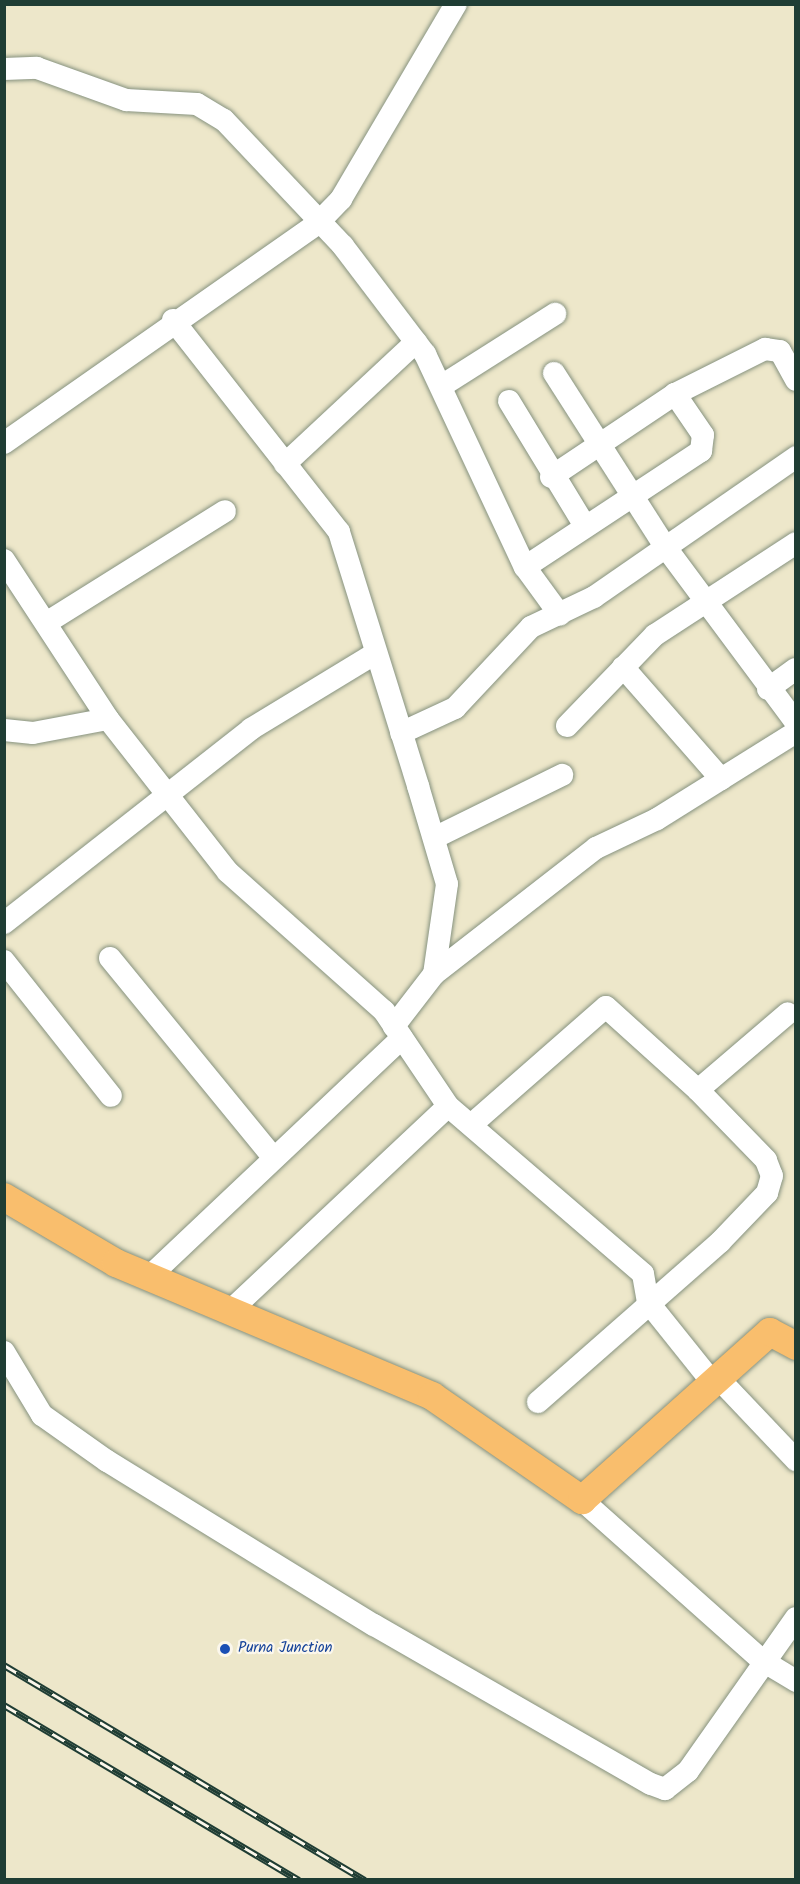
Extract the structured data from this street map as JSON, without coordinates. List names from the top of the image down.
{
  "places": ["Purna Junction"]
}
